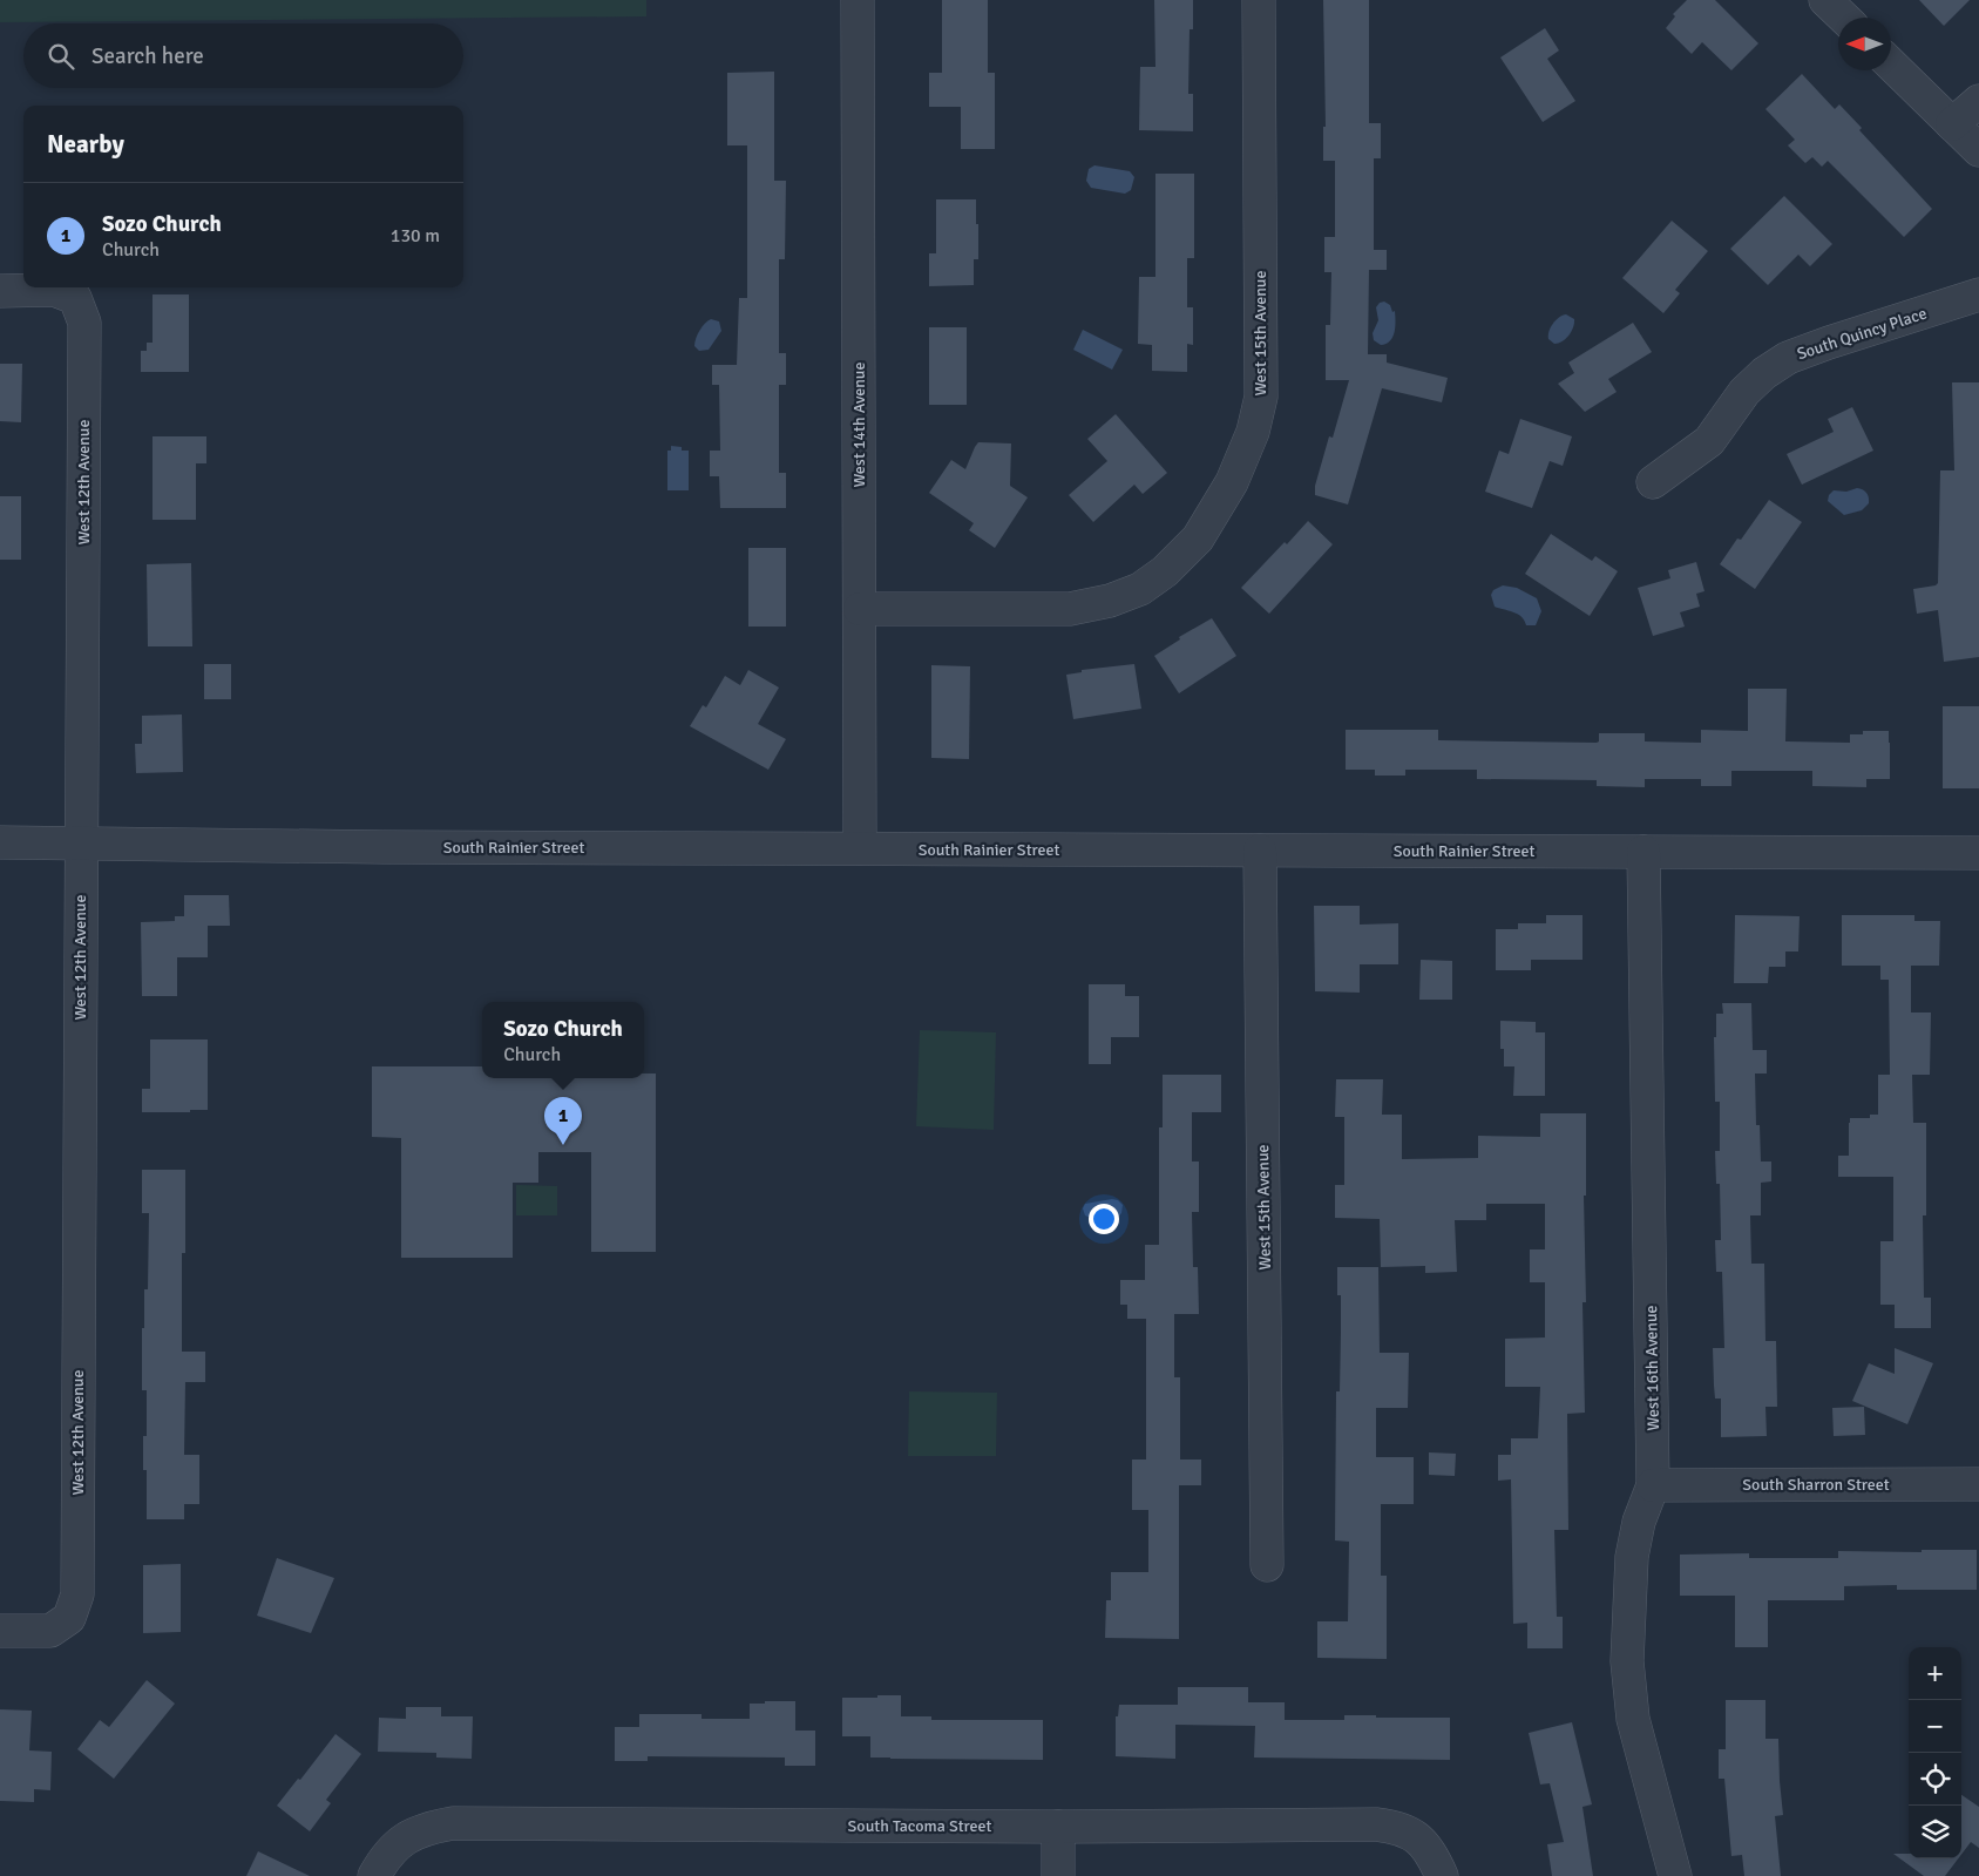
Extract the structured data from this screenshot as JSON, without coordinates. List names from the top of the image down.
{
  "streets": {
    "street": [
      "West 15th Avenue",
      "South Quincy Place",
      "West 14th Avenue",
      "West 12th Avenue",
      "South Rainier Street",
      "West 16th Avenue",
      "South Sharron Street",
      "South Tacoma Street"
    ]
  },
  "crossings": [
    ["West 15th Avenue", "West 14th Avenue"],
    ["West 15th Avenue", "South Rainier Street"],
    ["West 14th Avenue", "South Rainier Street"],
    ["West 12th Avenue", "South Rainier Street"],
    ["South Rainier Street", "West 16th Avenue"],
    ["West 16th Avenue", "South Sharron Street"]
  ],
  "north": "left",
  "page": {
    "search": "Search here",
    "heading": "Nearby",
    "list": [
      {
        "mark": "1",
        "name": "Sozo Church",
        "note": "Church",
        "value": "130 m"
      }
    ],
    "popup": ["Sozo Church", "Church"],
    "pins": "1",
    "map_buttons": ["+", "−"]
  }
}
